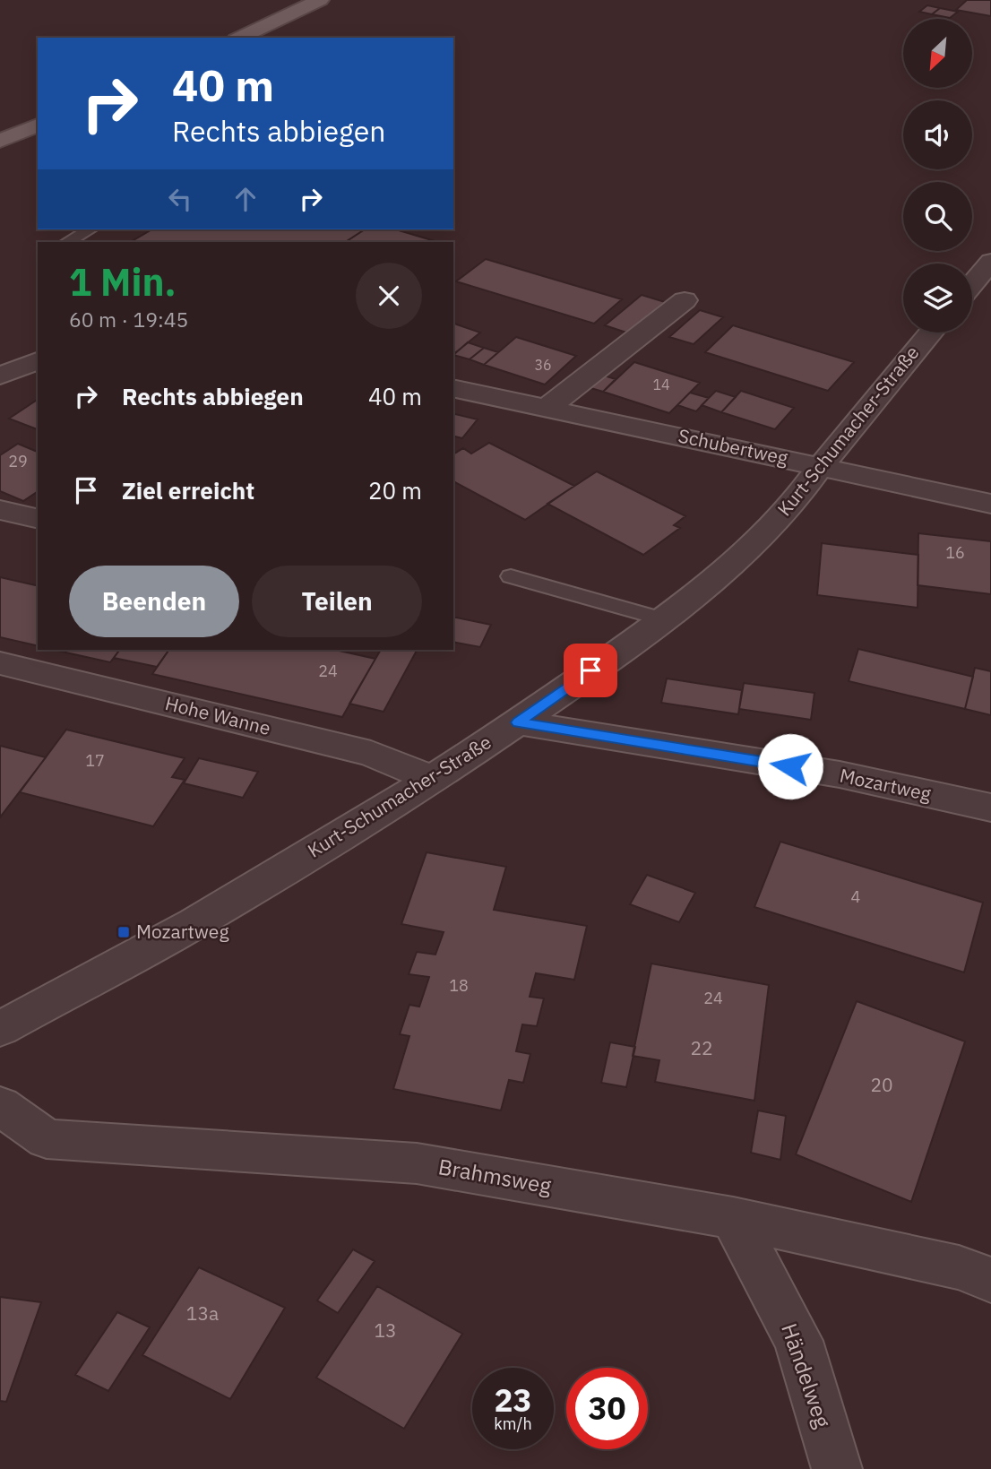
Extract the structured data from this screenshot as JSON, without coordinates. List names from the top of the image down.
{
  "streets": {
    "street": [
      "Kurt-Schumacher-Straße",
      "Schubertweg",
      "Hohe Wanne",
      "Mozartweg",
      "Brahmsweg",
      "Händelweg"
    ]
  },
  "crossings": [
    ["Kurt-Schumacher-Straße", "Schubertweg"],
    ["Kurt-Schumacher-Straße", "Hohe Wanne"],
    ["Kurt-Schumacher-Straße", "Mozartweg"],
    ["Brahmsweg", "Händelweg"]
  ],
  "places": {
    "transit": ["Mozartweg"]
  },
  "house_numbers": [
    "36",
    "14",
    "29",
    "16",
    "24",
    "17",
    "4",
    "18",
    "24",
    "22",
    "20",
    "13a",
    "13"
  ],
  "north": "bottom left",
  "page": {
    "turn": ["40 m", "Rechts abbiegen"],
    "heading": ["1 Min.", "60 m · 19:45"],
    "list": [
      {
        "name": "Rechts abbiegen",
        "value": "40 m"
      },
      {
        "name": "Ziel erreicht",
        "value": "20 m"
      }
    ],
    "buttons": ["Beenden", "Teilen"],
    "speed": "23 km/h",
    "limit": "30"
  }
}
